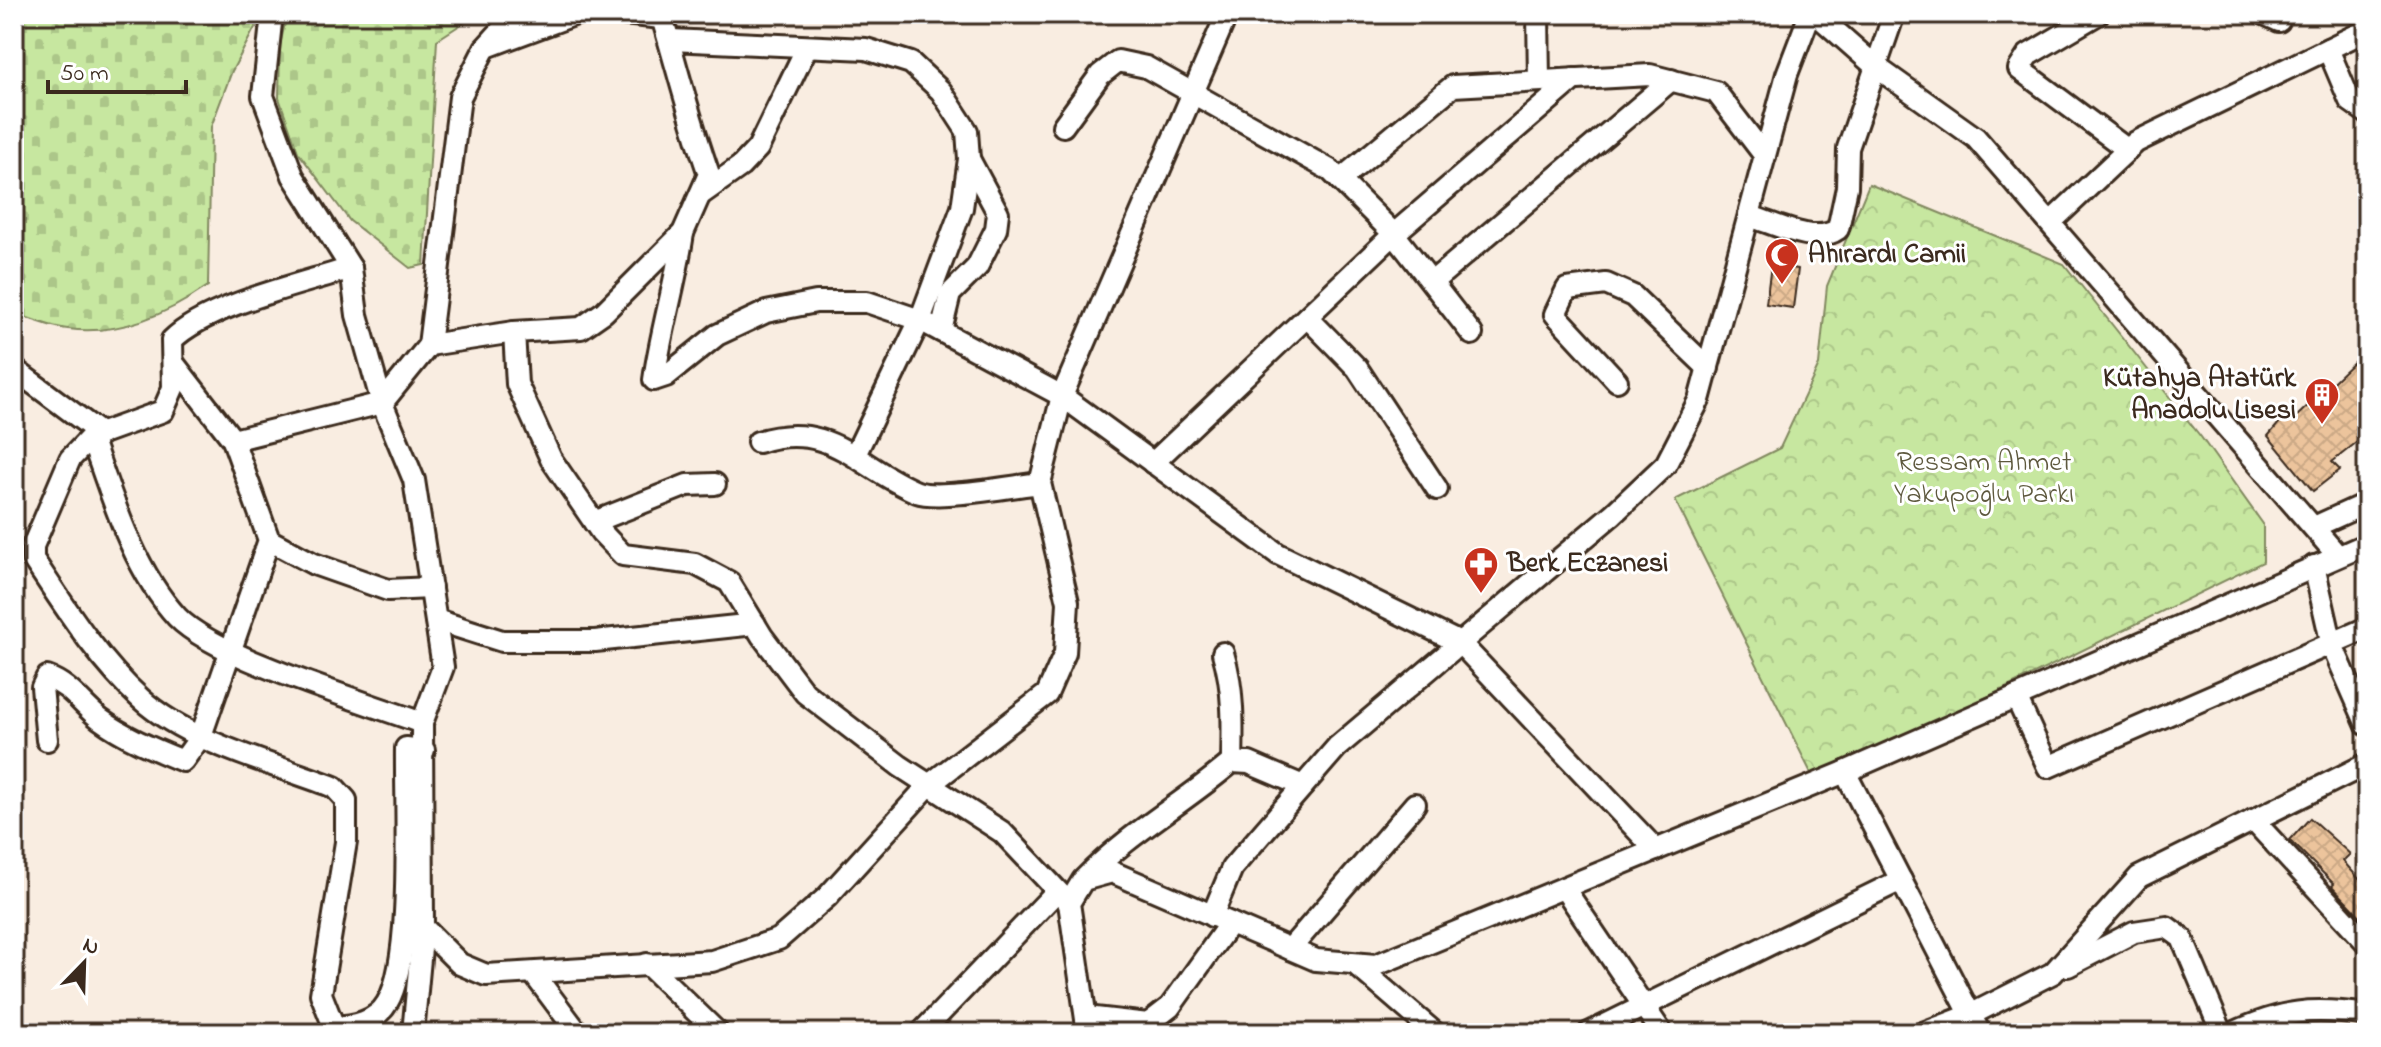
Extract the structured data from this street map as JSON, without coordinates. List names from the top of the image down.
{
  "parks": ["Ressam Ahmet Yakupoğlu Parkı"],
  "places": {
    "mosque": ["Ahırardı Camii"],
    "building": ["Kütahya Atatürk Anadolu Lisesi"],
    "pharmacy": ["Berk Eczanesi"]
  },
  "scale_bar": "50 m",
  "north": "top right"
}
